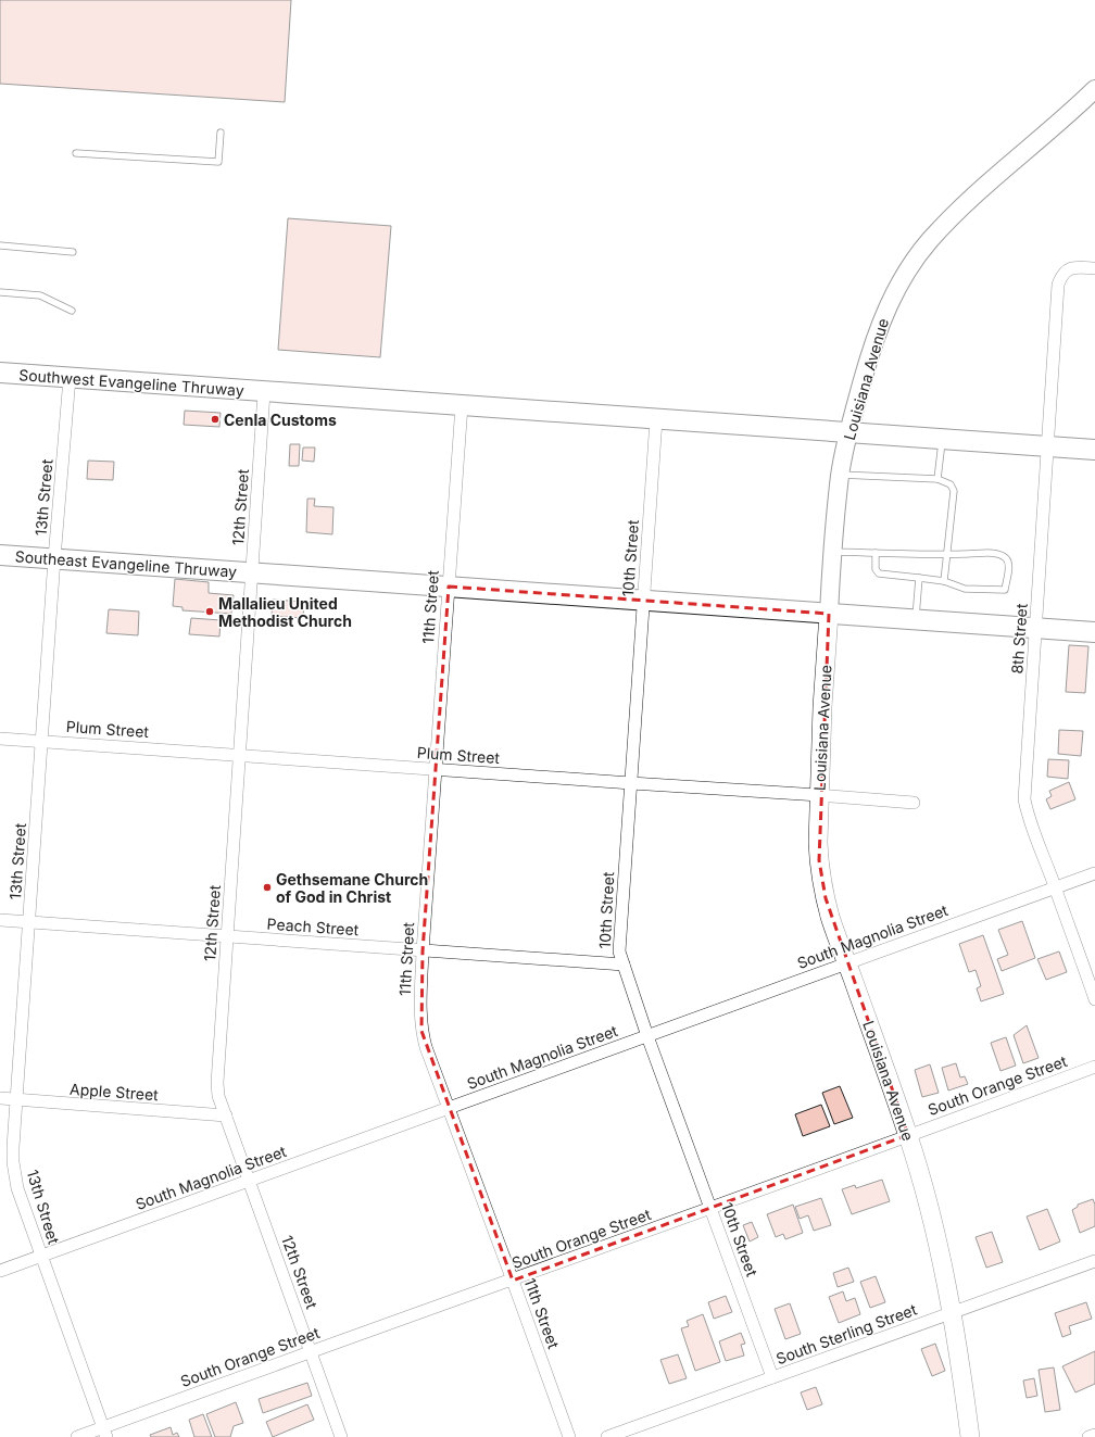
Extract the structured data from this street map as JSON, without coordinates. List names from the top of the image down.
{
  "streets": {
    "highway": ["Southwest Evangeline Thruway", "Southeast Evangeline Thruway"],
    "main road": ["Louisiana Avenue"],
    "street": [
      "13th Street",
      "12th Street",
      "10th Street",
      "11th Street",
      "8th Street",
      "Plum Street",
      "Peach Street",
      "South Magnolia Street",
      "South Orange Street",
      "Apple Street",
      "South Sterling Street"
    ]
  },
  "crossings": [
    ["Louisiana Avenue", "Southwest Evangeline Thruway"],
    ["Louisiana Avenue", "Southeast Evangeline Thruway"],
    ["Louisiana Avenue", "Plum Street"],
    ["Louisiana Avenue", "South Magnolia Street"],
    ["Louisiana Avenue", "South Orange Street"],
    ["Louisiana Avenue", "South Sterling Street"],
    ["Southwest Evangeline Thruway", "13th Street"],
    ["Southwest Evangeline Thruway", "12th Street"],
    ["Southwest Evangeline Thruway", "10th Street"],
    ["Southwest Evangeline Thruway", "11th Street"],
    ["Southwest Evangeline Thruway", "8th Street"],
    ["13th Street", "Southeast Evangeline Thruway"],
    ["13th Street", "Plum Street"],
    ["13th Street", "Peach Street"],
    ["13th Street", "South Magnolia Street"],
    ["13th Street", "South Orange Street"],
    ["13th Street", "Apple Street"],
    ["12th Street", "Southeast Evangeline Thruway"],
    ["12th Street", "Plum Street"],
    ["12th Street", "Peach Street"],
    ["12th Street", "South Magnolia Street"],
    ["12th Street", "South Orange Street"],
    ["12th Street", "Apple Street"],
    ["10th Street", "Southeast Evangeline Thruway"],
    ["10th Street", "Plum Street"],
    ["10th Street", "Peach Street"],
    ["10th Street", "South Magnolia Street"],
    ["10th Street", "South Orange Street"],
    ["10th Street", "South Sterling Street"],
    ["Southeast Evangeline Thruway", "11th Street"],
    ["Southeast Evangeline Thruway", "8th Street"],
    ["11th Street", "Plum Street"],
    ["11th Street", "Peach Street"],
    ["11th Street", "South Magnolia Street"],
    ["11th Street", "South Orange Street"],
    ["8th Street", "South Magnolia Street"]
  ],
  "places": ["Cenla Customs", "Mallalieu United Methodist Church", "Gethsemane Church of God in Christ"]
}
